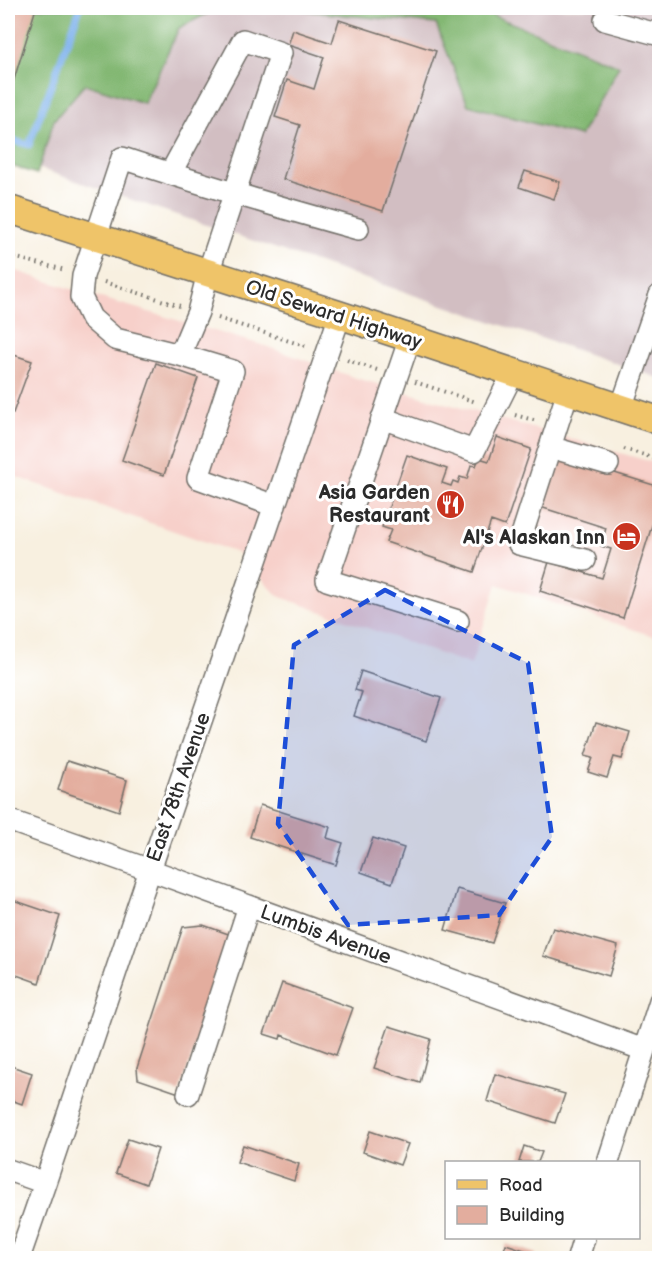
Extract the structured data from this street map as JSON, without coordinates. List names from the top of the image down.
{
  "streets": {
    "main road": ["Old Seward Highway"],
    "street": ["East 78th Avenue", "Lumbis Avenue"]
  },
  "crossings": [
    ["Old Seward Highway", "East 78th Avenue"],
    ["East 78th Avenue", "Lumbis Avenue"]
  ],
  "places": {
    "restaurant": ["Asia Garden Restaurant"],
    "hotel": ["Al's Alaskan Inn"]
  },
  "legend": ["Road", "Building"]
}
